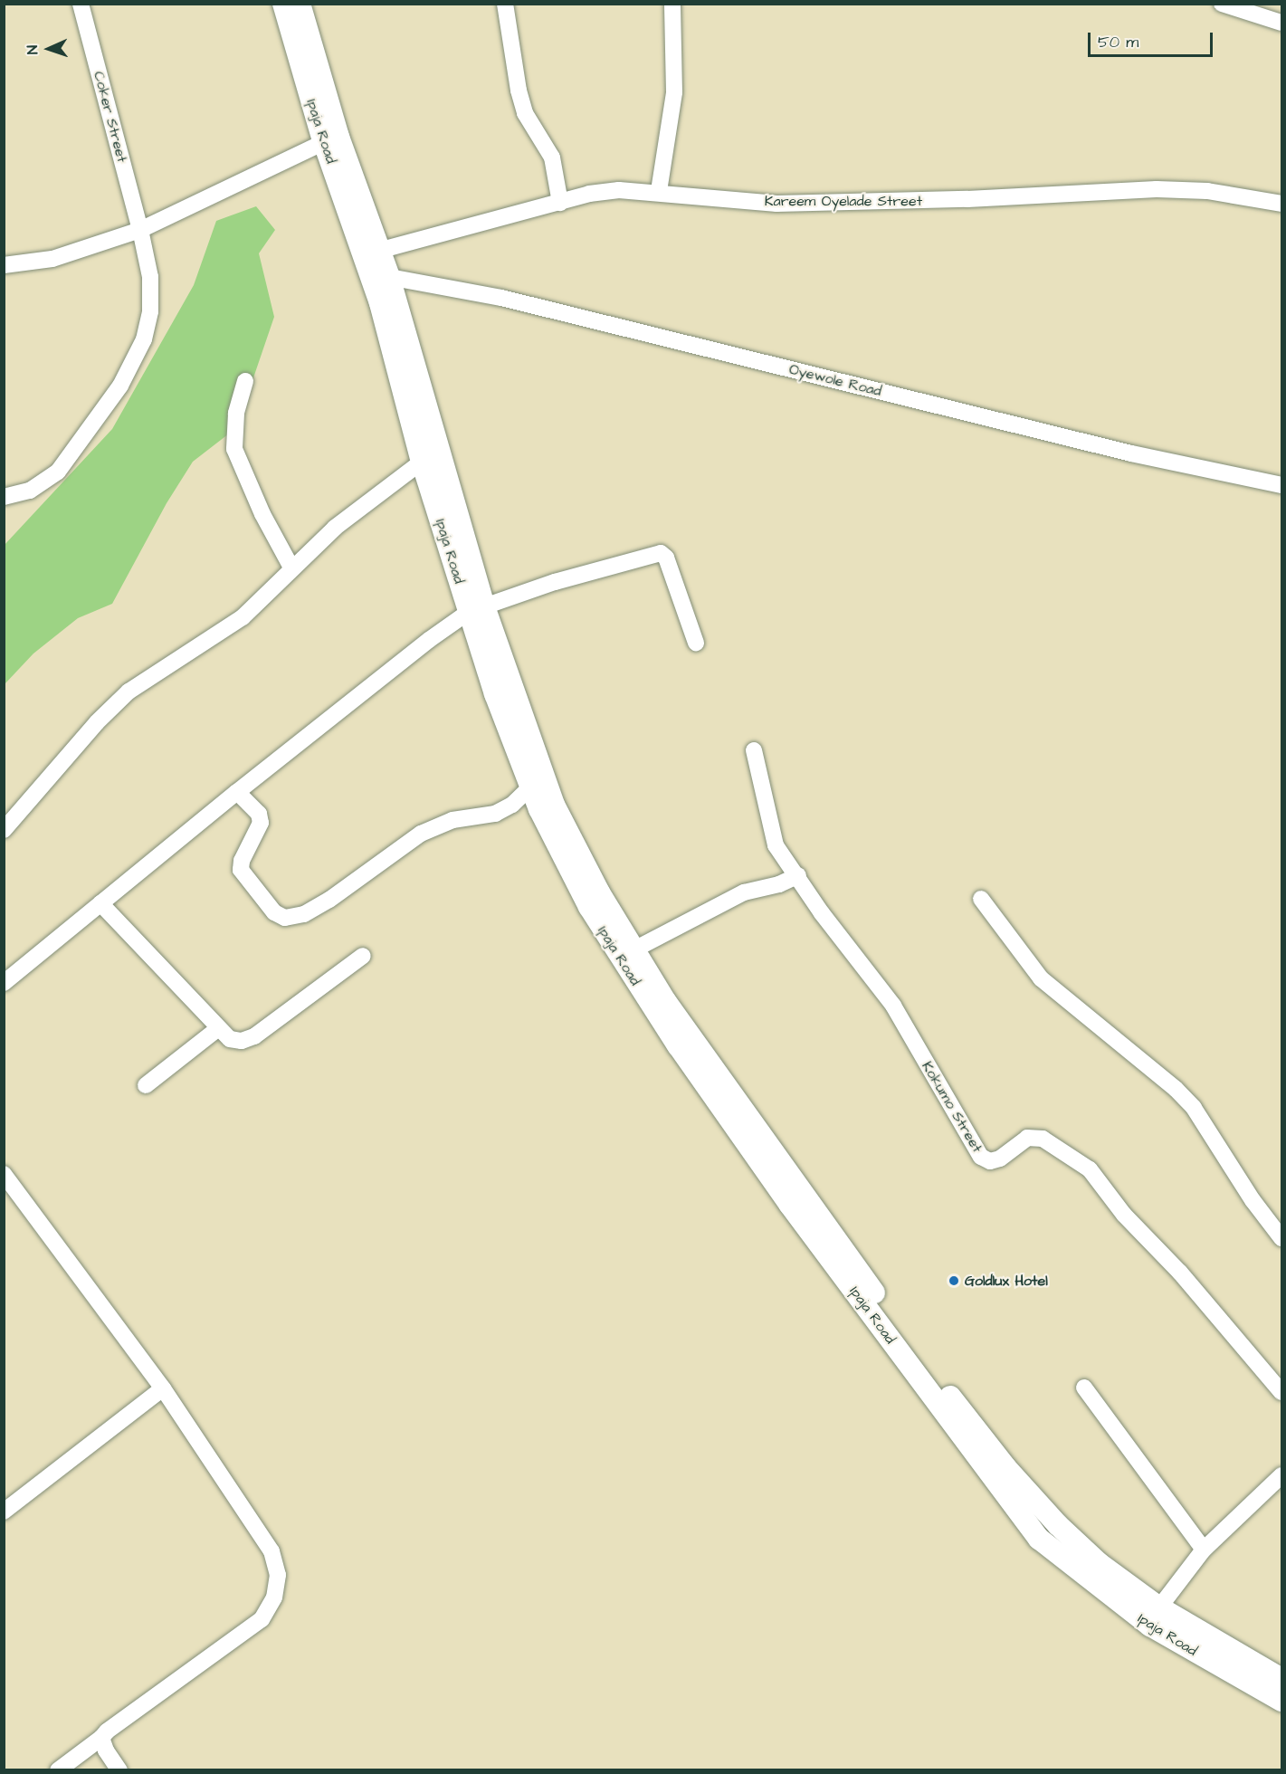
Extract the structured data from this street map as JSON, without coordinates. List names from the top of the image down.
{
  "streets": {
    "main road": ["Ipaja Road"],
    "street": [
      "Coker Street",
      "Kareem Oyelade Street",
      "Oyewole Road",
      "Kokumo Street"
    ]
  },
  "crossings": [
    ["Ipaja Road", "Kareem Oyelade Street"],
    ["Ipaja Road", "Oyewole Road"],
    ["Kareem Oyelade Street", "Oyewole Road"]
  ],
  "places": ["Goldlux Hotel"],
  "scale_bar": "50 m",
  "north": "left"
}
